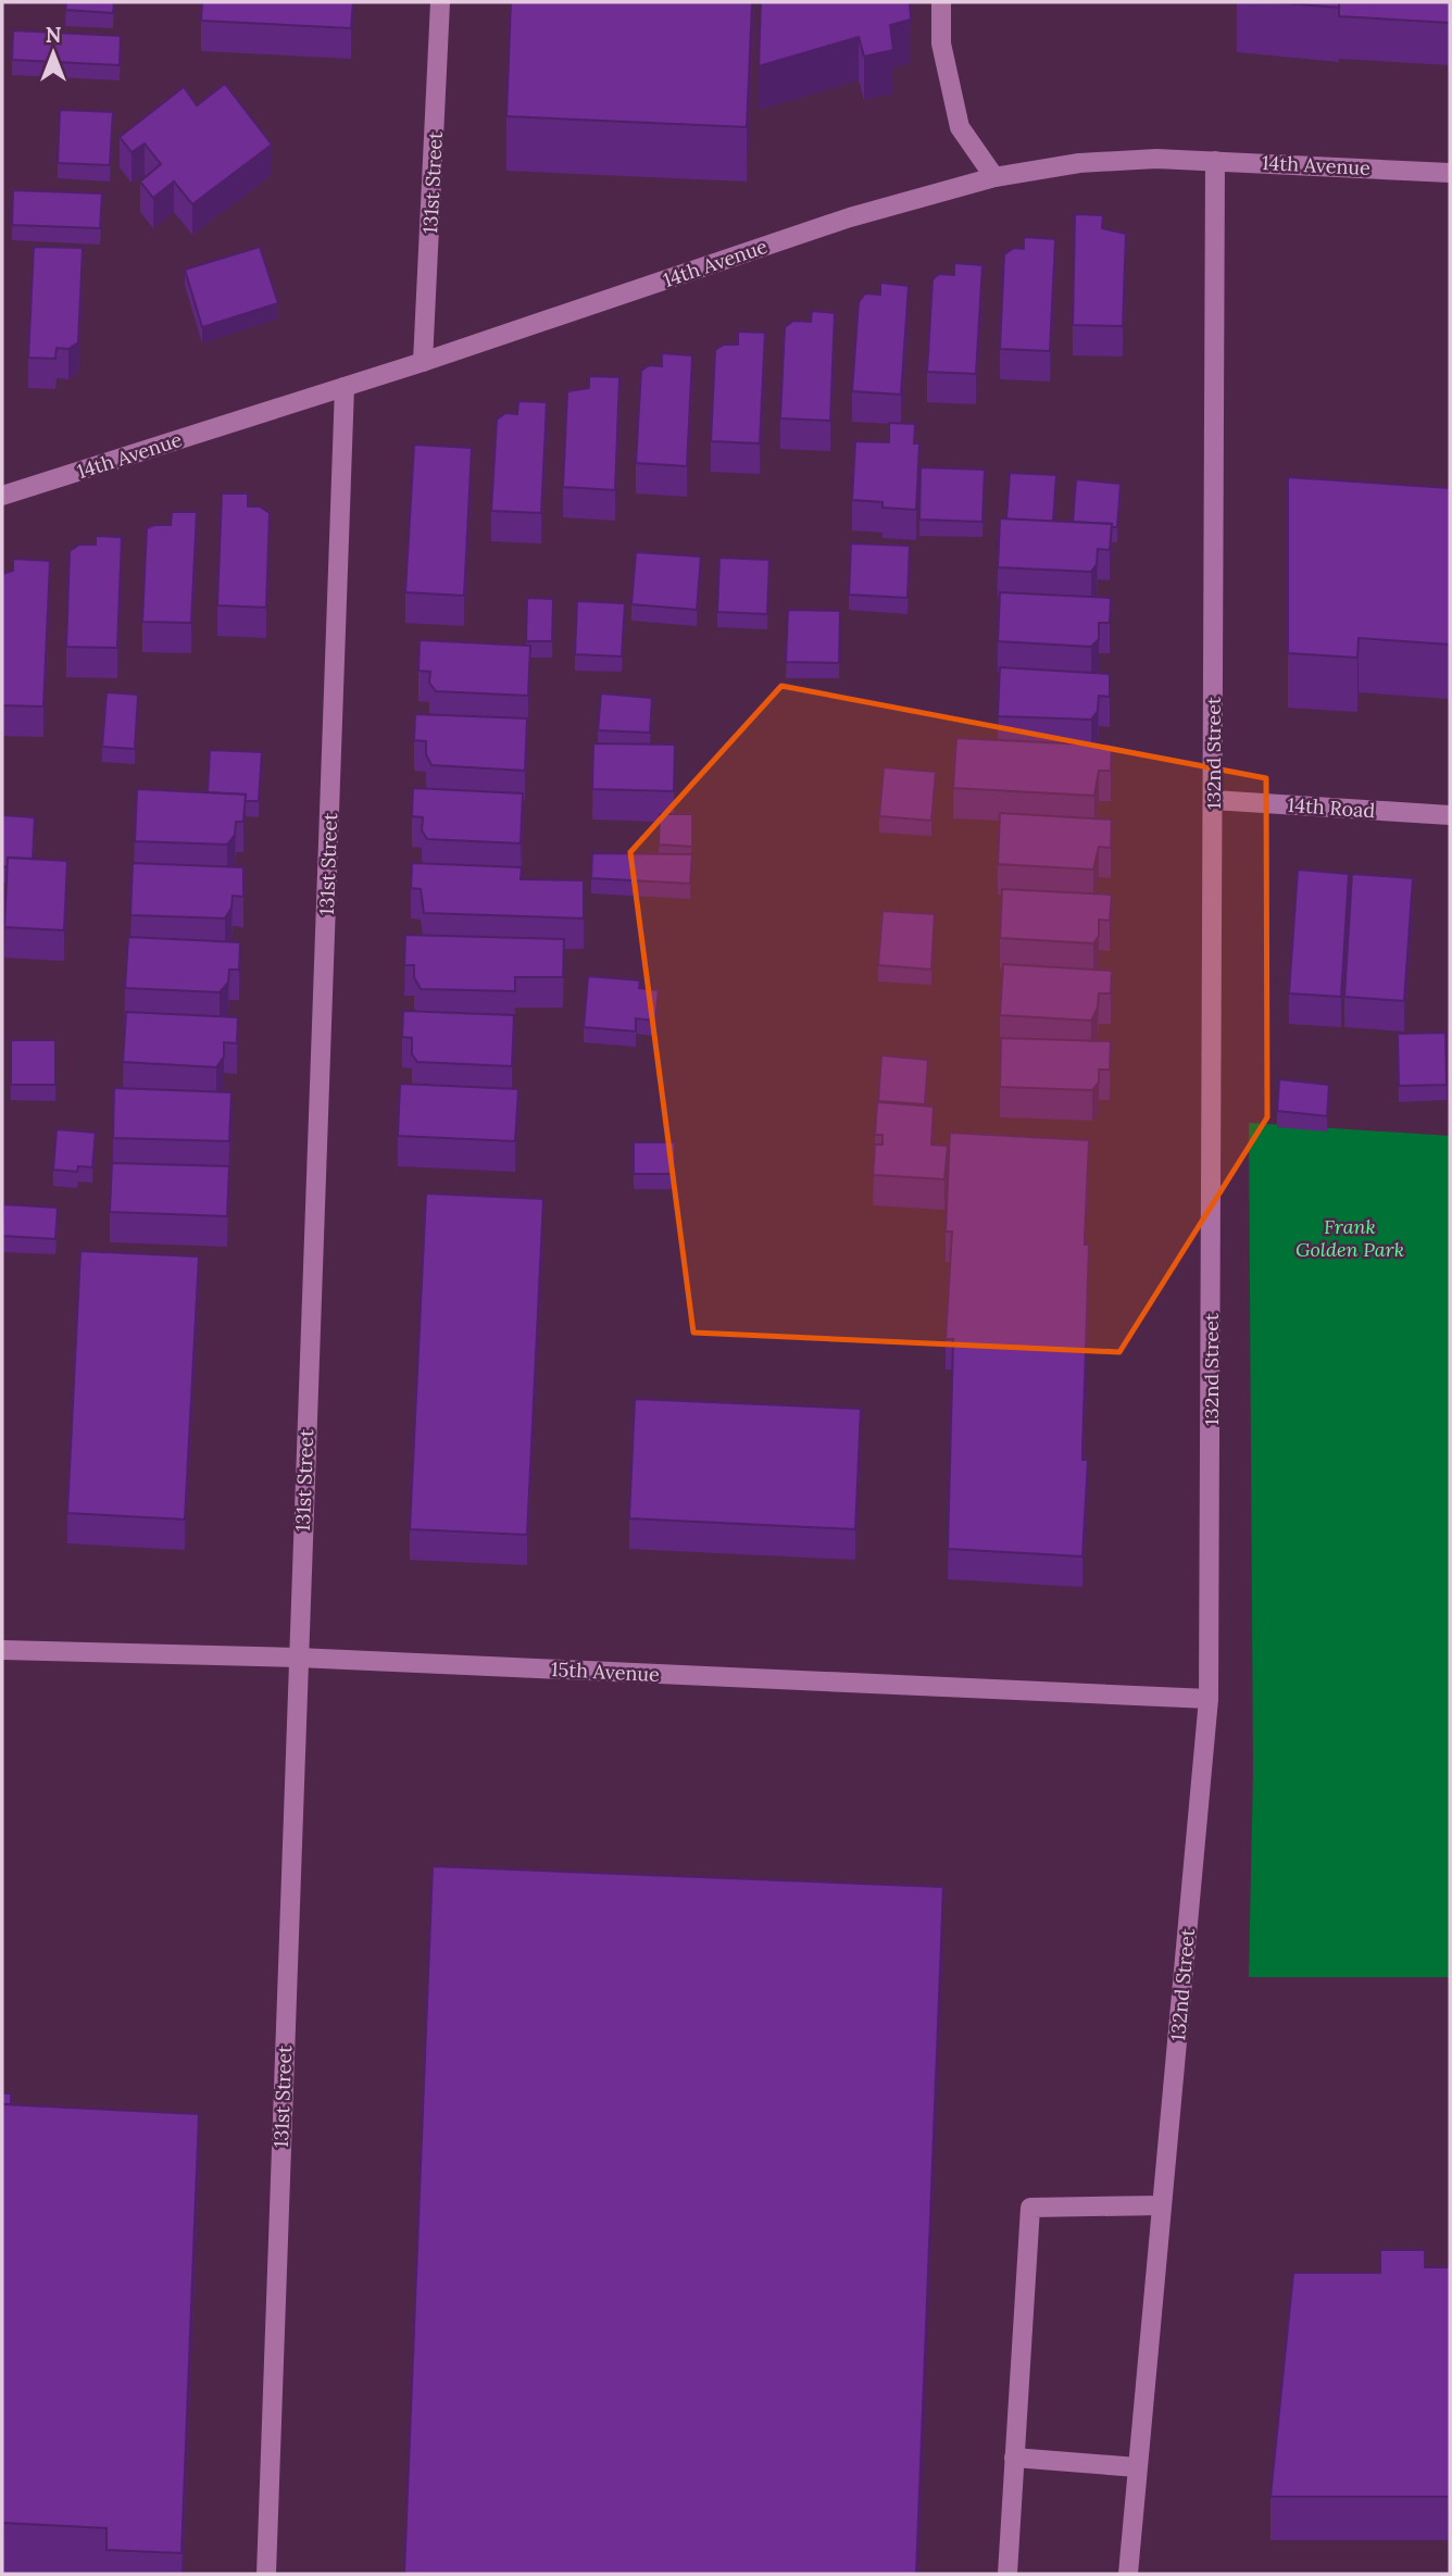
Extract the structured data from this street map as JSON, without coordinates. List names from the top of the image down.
{
  "streets": {
    "street": [
      "14th Avenue",
      "131st Street",
      "132nd Street",
      "14th Road",
      "15th Avenue"
    ]
  },
  "crossings": [
    ["14th Avenue", "131st Street"],
    ["14th Avenue", "132nd Street"],
    ["131st Street", "15th Avenue"],
    ["132nd Street", "14th Road"],
    ["132nd Street", "15th Avenue"]
  ],
  "parks": ["Frank Golden Park"],
  "north": "top"
}
